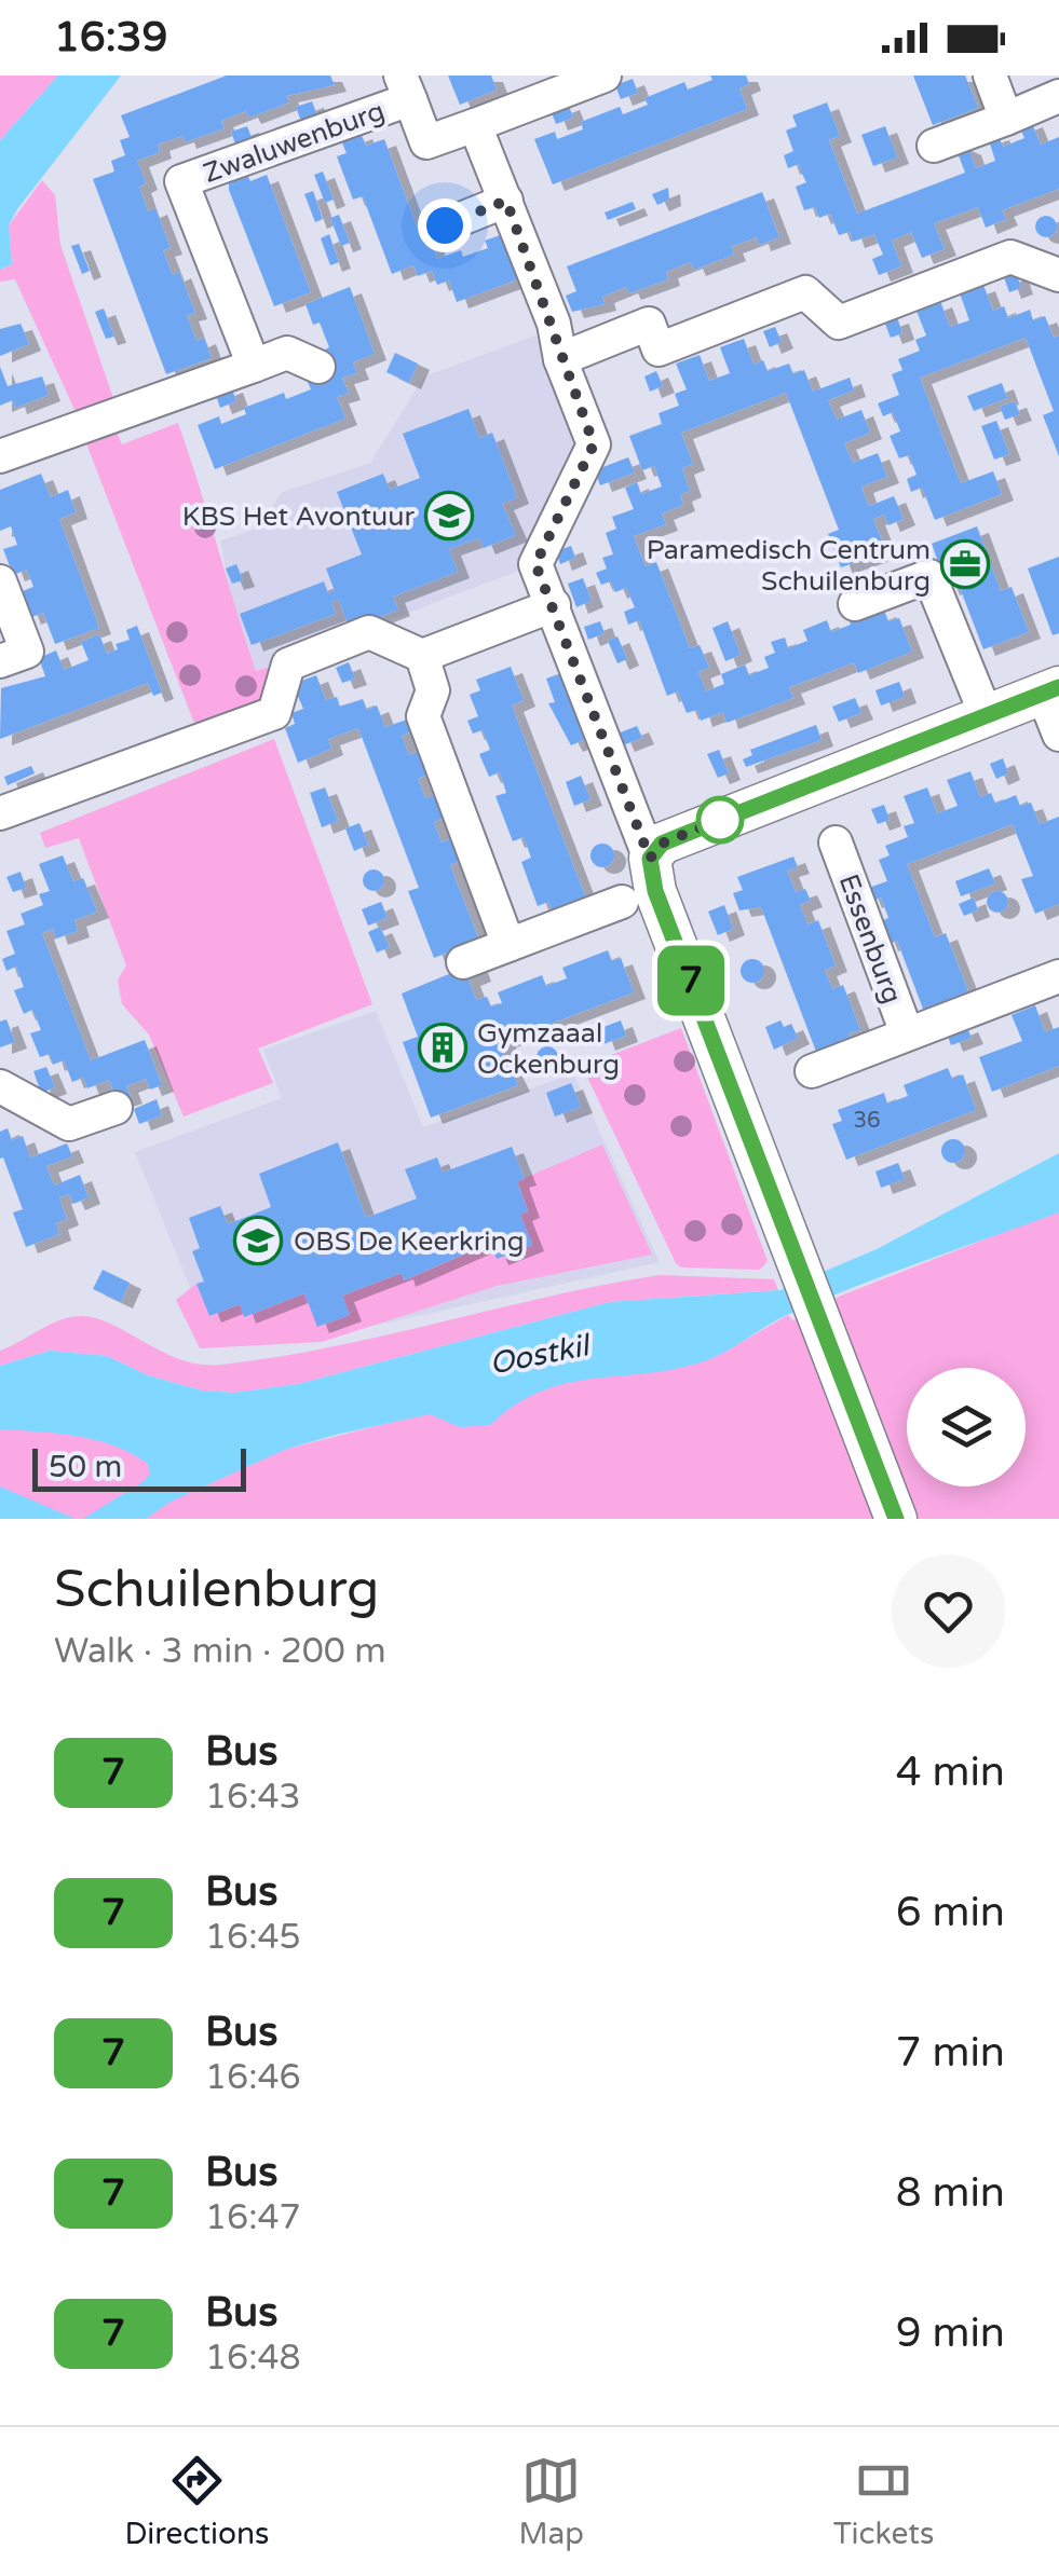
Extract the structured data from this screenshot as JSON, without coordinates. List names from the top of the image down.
{
  "streets": {
    "street": ["Zwaluwenburg", "Essenburg"]
  },
  "water": ["Oostkil"],
  "places": {
    "school or university": ["KBS Het Avontuur", "OBS De Keerkring"],
    "office": ["Paramedisch Centrum Schuilenburg"],
    "building": ["Gymzaaal Ockenburg"]
  },
  "lines": ["bus line 7"],
  "house_numbers": ["36"],
  "scale_bar": "50 m",
  "page": {
    "status": "16:39",
    "on_map": "7",
    "scale": "50 m",
    "heading": ["Schuilenburg", "Walk · 3 min · 200 m"],
    "list": [
      {
        "mark": "7",
        "name": "Bus",
        "note": "16:43",
        "value": "4 min"
      },
      {
        "mark": "7",
        "name": "Bus",
        "note": "16:45",
        "value": "6 min"
      },
      {
        "mark": "7",
        "name": "Bus",
        "note": "16:46",
        "value": "7 min"
      },
      {
        "mark": "7",
        "name": "Bus",
        "note": "16:47",
        "value": "8 min"
      },
      {
        "mark": "7",
        "name": "Bus",
        "note": "16:48",
        "value": "9 min"
      }
    ],
    "tabs": ["Directions", "Map", "Tickets"]
  }
}
